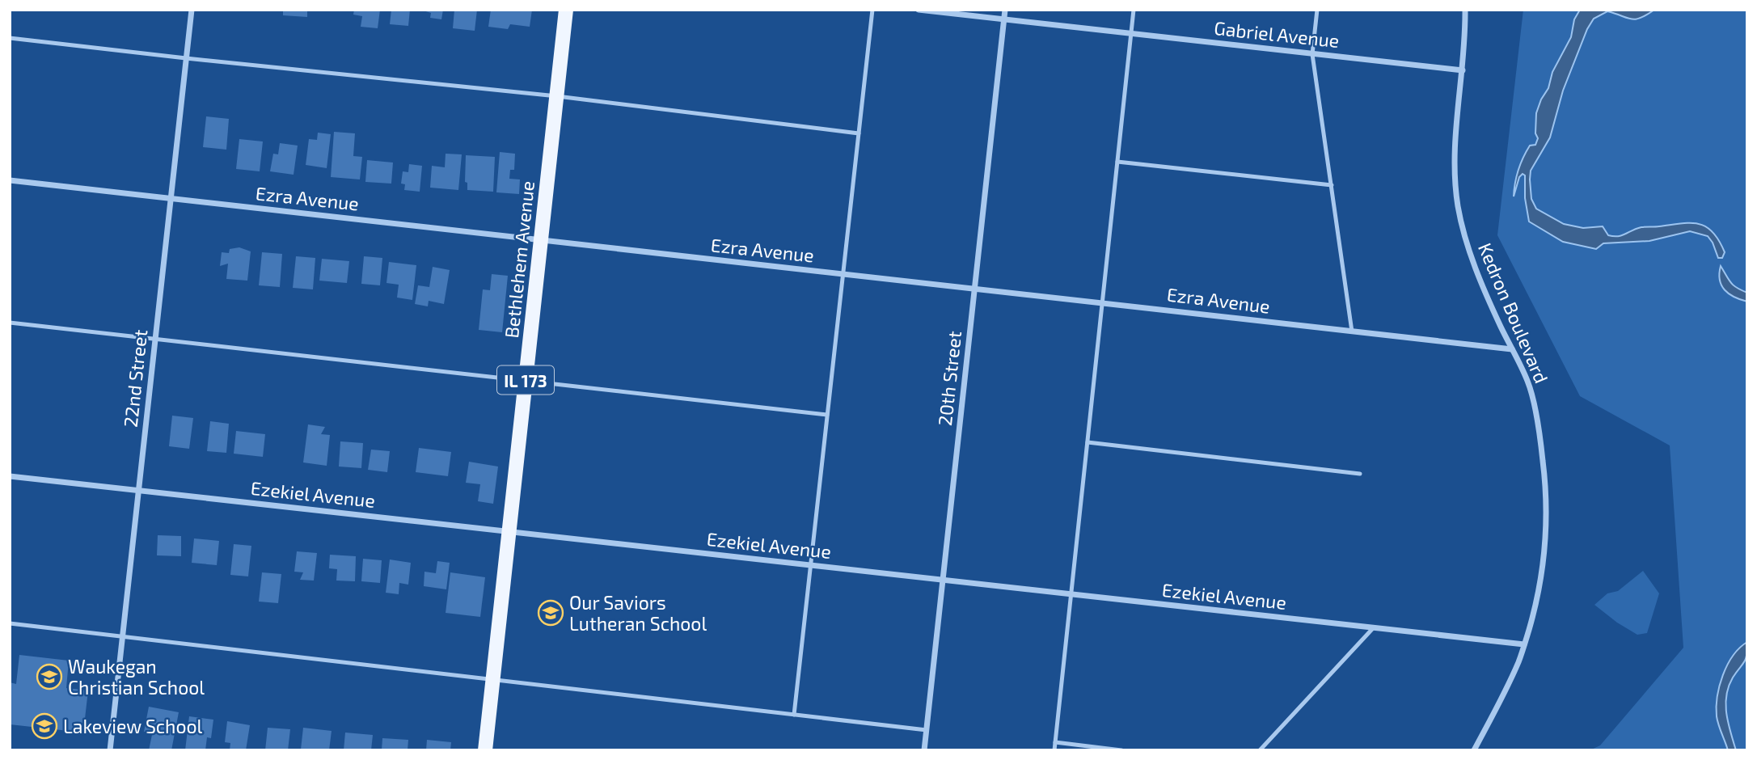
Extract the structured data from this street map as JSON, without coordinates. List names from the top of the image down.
{
  "streets": {
    "main road": ["Bethlehem Avenue", "IL 173"],
    "street": [
      "Gabriel Avenue",
      "Ezra Avenue",
      "Kedron Boulevard",
      "22nd Street",
      "20th Street",
      "Ezekiel Avenue"
    ]
  },
  "crossings": [
    ["Gabriel Avenue", "Kedron Boulevard"],
    ["Gabriel Avenue", "20th Street"],
    ["Ezra Avenue", "Bethlehem Avenue"],
    ["Ezra Avenue", "Kedron Boulevard"],
    ["Ezra Avenue", "22nd Street"],
    ["Ezra Avenue", "20th Street"],
    ["Bethlehem Avenue", "Ezekiel Avenue"],
    ["Kedron Boulevard", "Ezekiel Avenue"],
    ["22nd Street", "Ezekiel Avenue"],
    ["20th Street", "Ezekiel Avenue"]
  ],
  "places": {
    "school or university": ["Our Saviors Lutheran School", "Waukegan Christian School", "Lakeview School"]
  }
}
